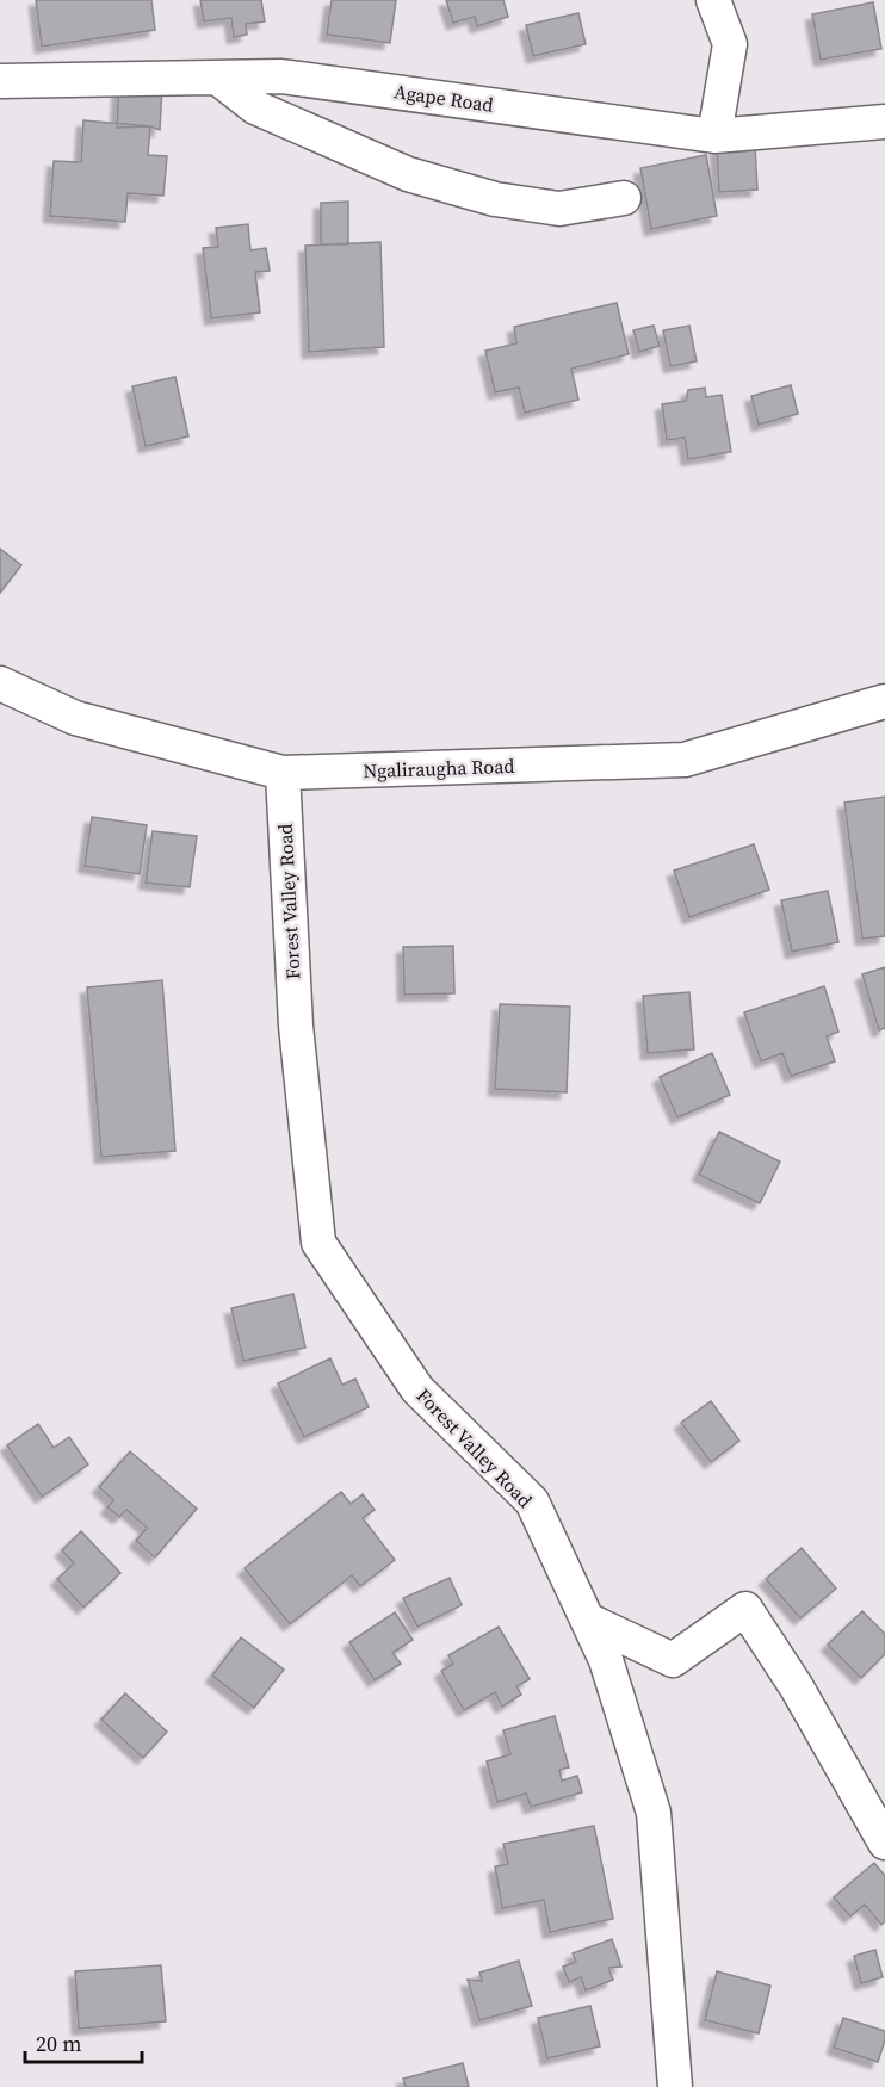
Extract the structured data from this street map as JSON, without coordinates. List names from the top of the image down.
{
  "streets": {
    "street": ["Agape Road", "Ngaliraugha Road", "Forest Valley Road"]
  },
  "crossings": [
    ["Ngaliraugha Road", "Forest Valley Road"]
  ],
  "scale_bar": "20 m"
}
